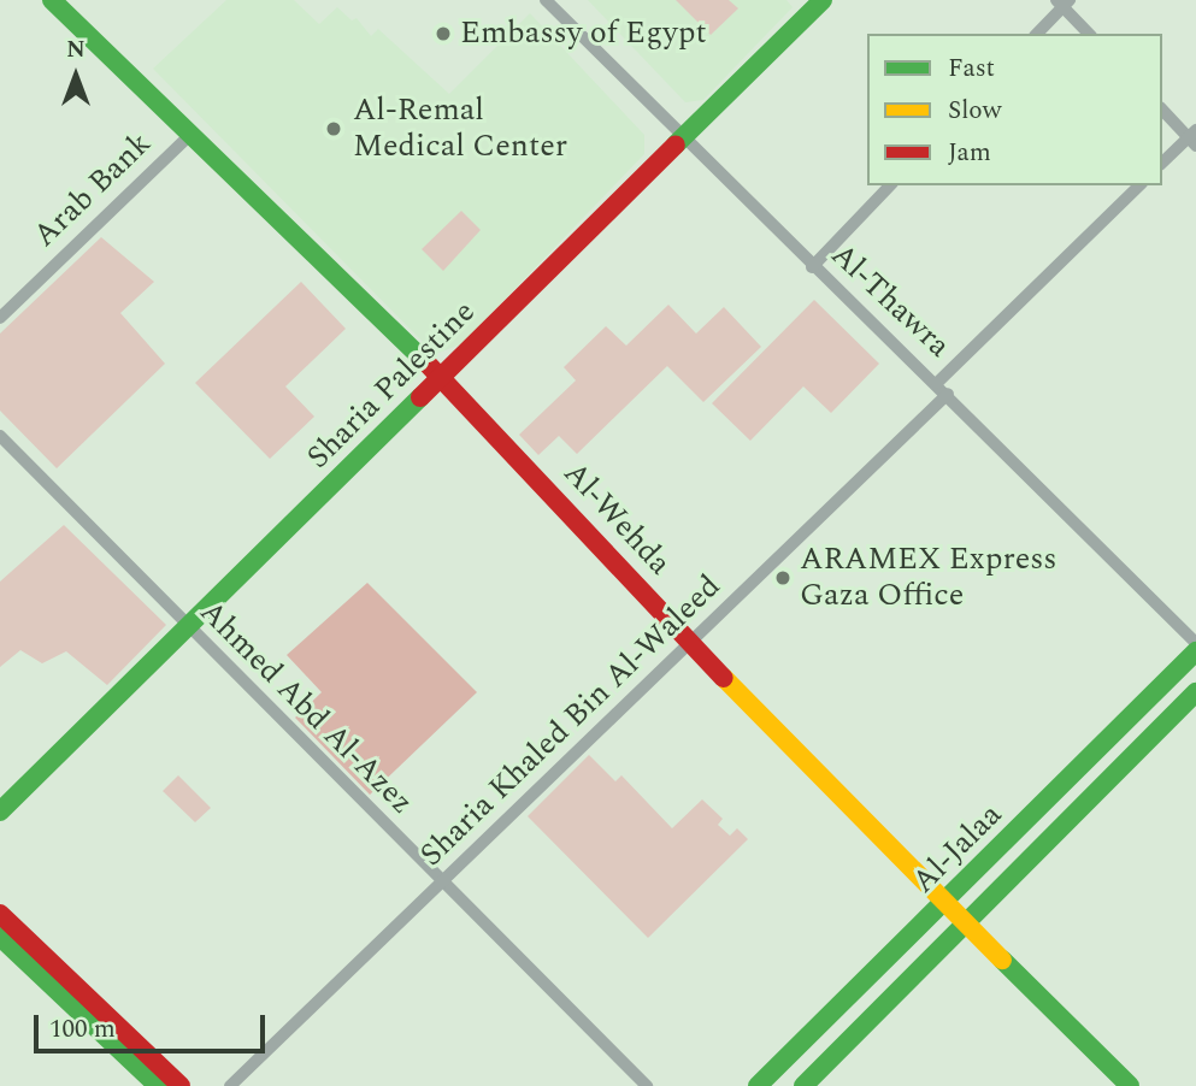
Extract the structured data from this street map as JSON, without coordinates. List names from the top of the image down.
{
  "streets": {
    "main road": ["Sharia Palestine", "Al-Wehda", "Al-Jalaa"],
    "street": [
      "Arab Bank",
      "Al-Thawra",
      "Ahmed Abd Al-Azez",
      "Sharia Khaled Bin Al-Waleed"
    ]
  },
  "crossings": [
    ["Arab Bank", "Al-Wehda"],
    ["Al-Thawra", "Sharia Palestine"],
    ["Al-Thawra", "Sharia Khaled Bin Al-Waleed"],
    ["Sharia Palestine", "Al-Wehda"],
    ["Sharia Palestine", "Ahmed Abd Al-Azez"],
    ["Al-Wehda", "Sharia Khaled Bin Al-Waleed"],
    ["Al-Wehda", "Al-Jalaa"],
    ["Ahmed Abd Al-Azez", "Sharia Khaled Bin Al-Waleed"]
  ],
  "places": ["Embassy of Egypt", "Al-Remal Medical Center", "ARAMEX Express Gaza Office"],
  "legend": ["Fast", "Slow", "Jam"],
  "scale_bar": "100 m",
  "north": "top"
}
